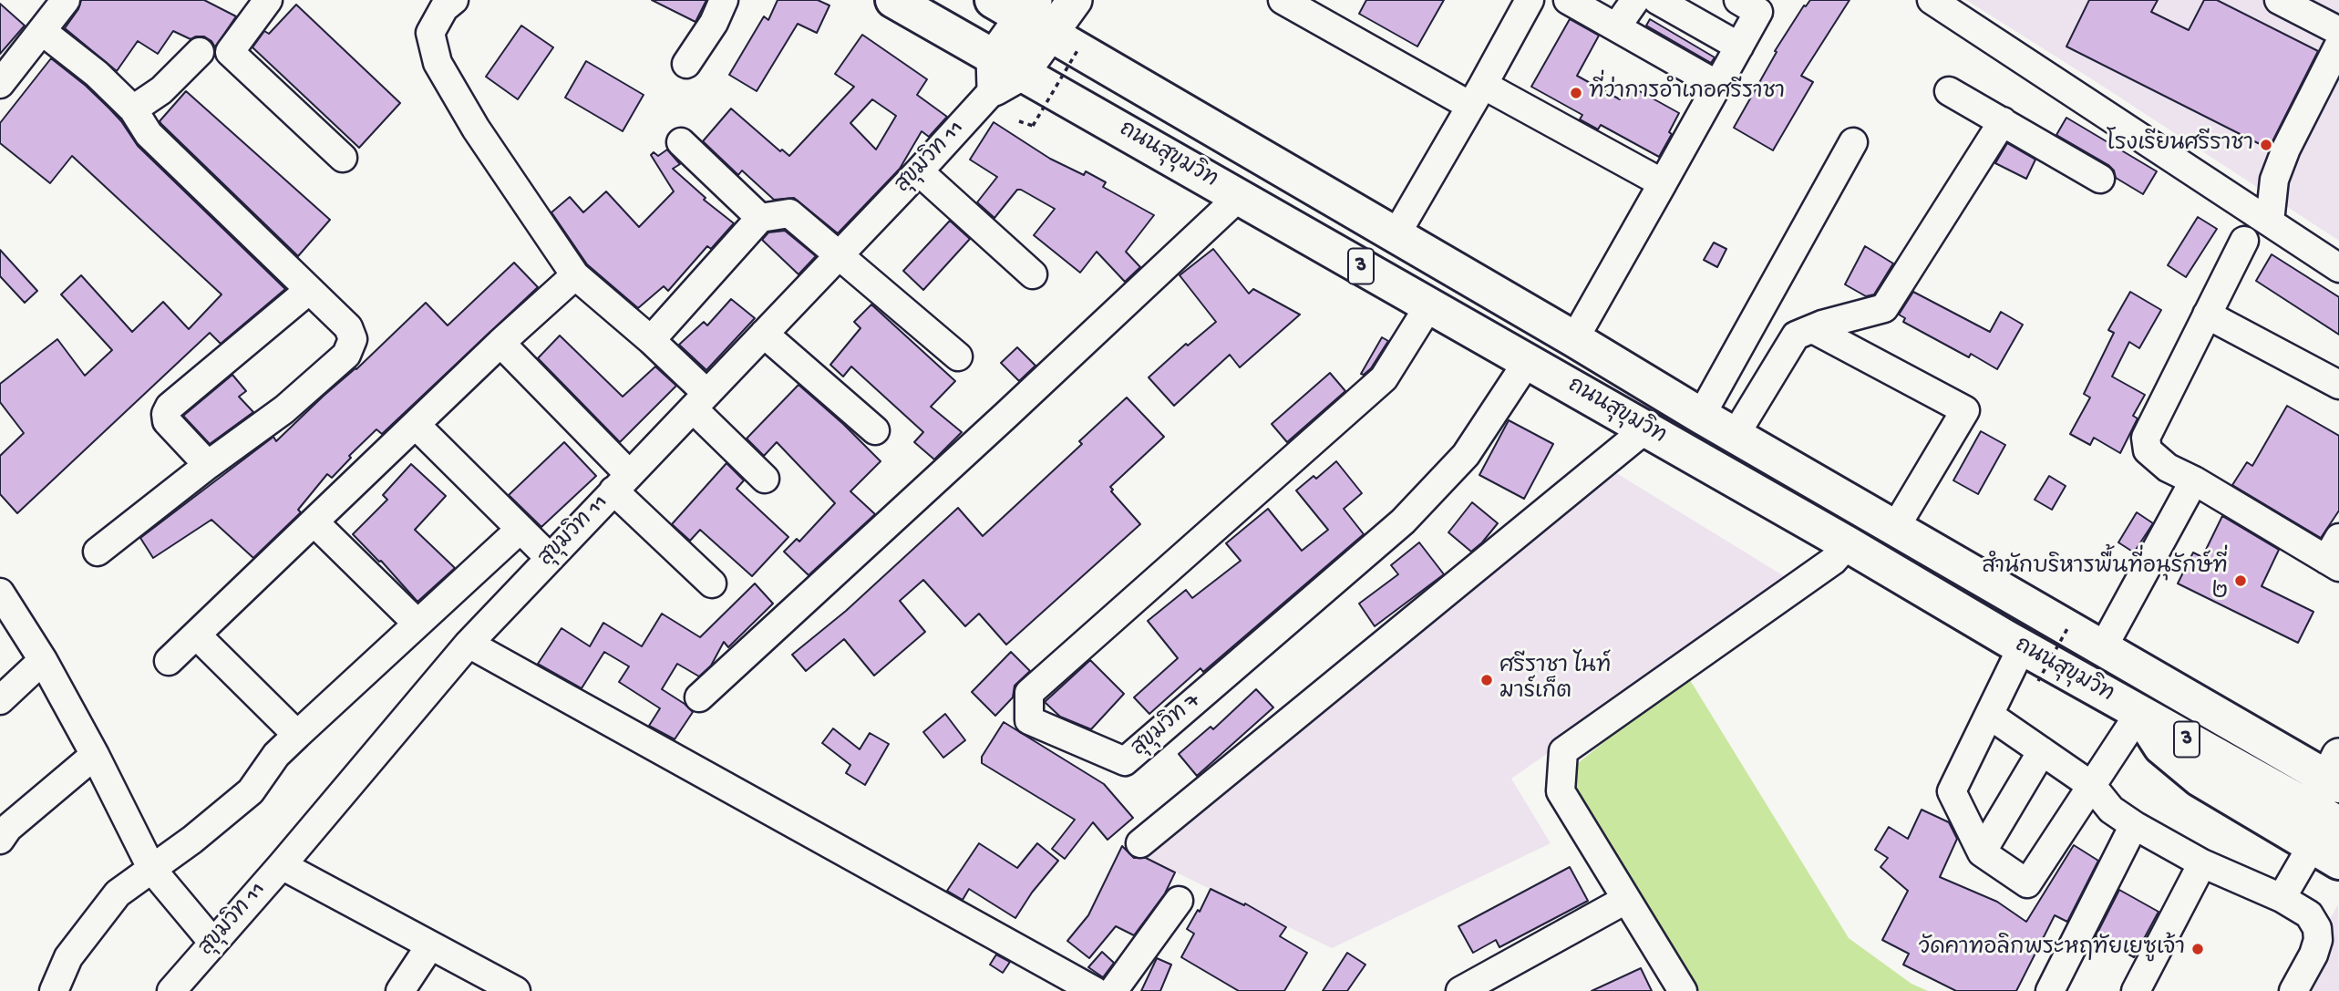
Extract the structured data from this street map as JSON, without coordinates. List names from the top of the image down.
{
  "streets": {
    "highway": ["ถนนสุขุมวิท", "3"],
    "main road": ["สุขุมวิท 11"],
    "street": ["สุขุมวิท 7"]
  },
  "crossings": [
    ["ถนนสุขุมวิท", "สุขุมวิท 11"],
    ["ถนนสุขุมวิท", "สุขุมวิท 7"]
  ],
  "places": [
    "ที่ว่าการอำเภอศรีราชา",
    "โรงเรียนศรีราชา",
    "สำนักบริหารพื้นที่อนุรักษ์ที่ ๒",
    "ศรีราชา ไนท์ มาร์เก็ต",
    "วัดคาทอลิกพระหฤทัยเยซูเจ้า"
  ]
}
